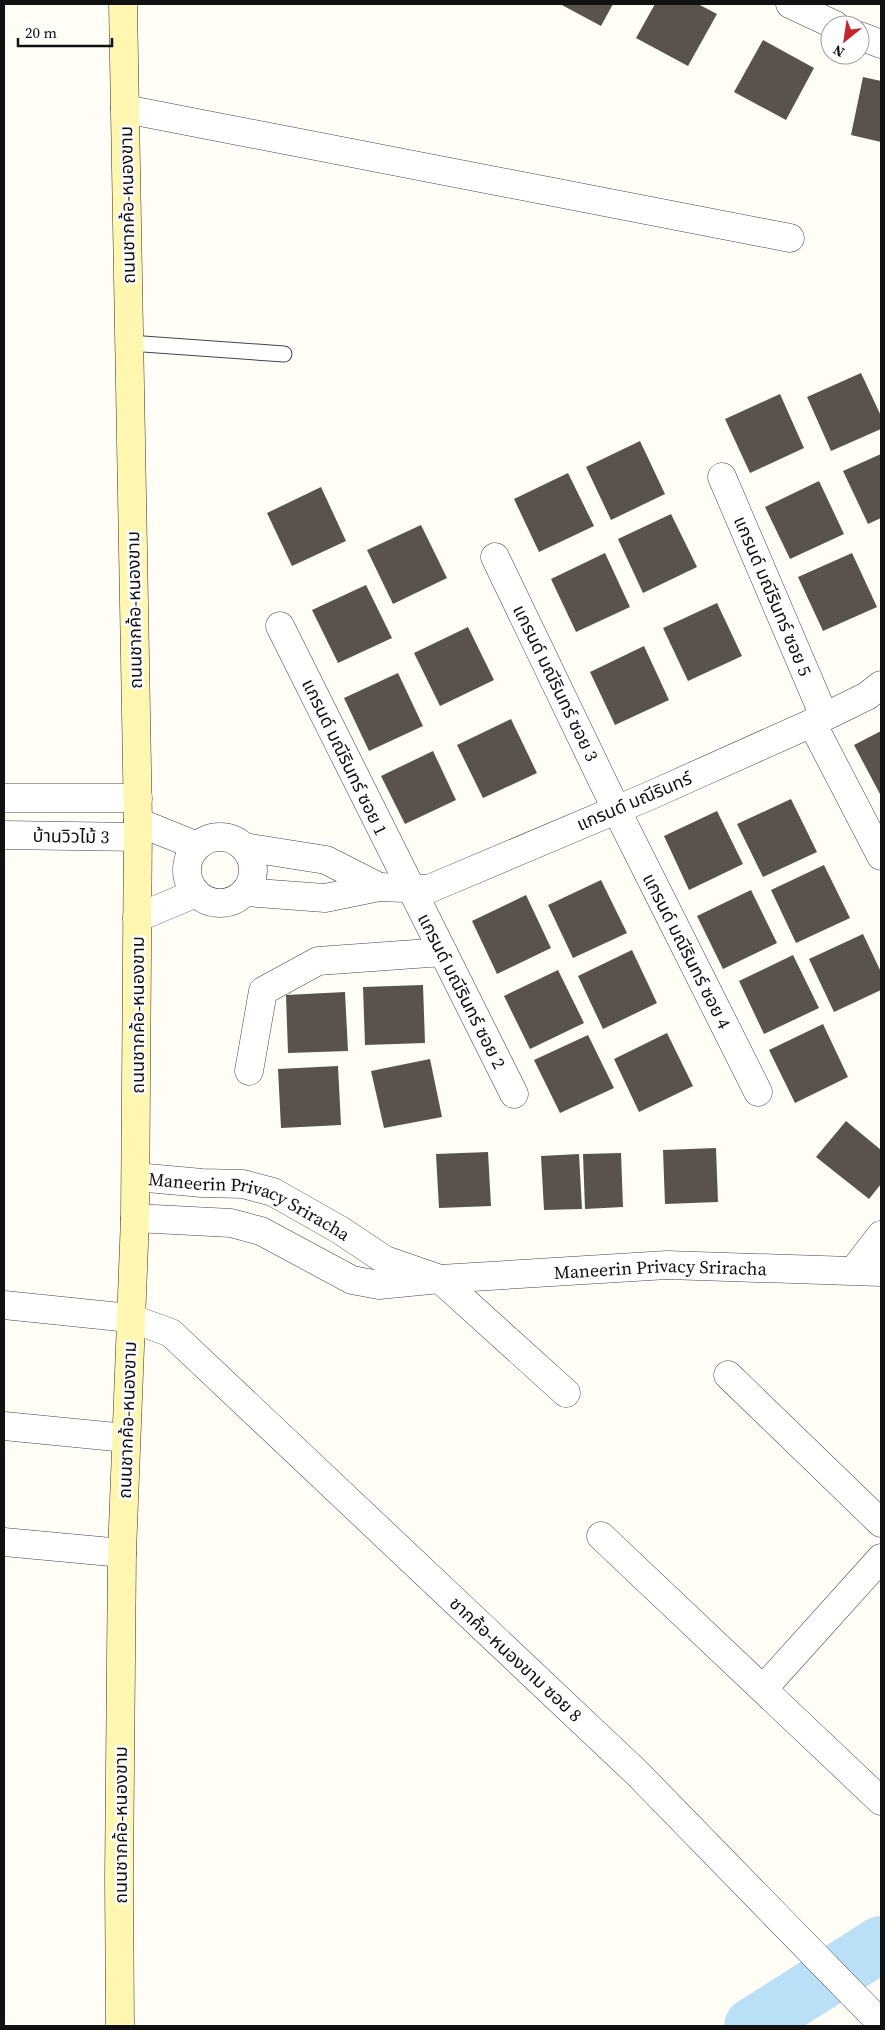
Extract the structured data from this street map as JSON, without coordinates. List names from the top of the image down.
{
  "streets": {
    "street": [
      "ถนนชากค้อ-หนองขาม",
      "แกรนด์ มณีรินทร์ ซอย 5",
      "แกรนด์ มณีรินทร์ ซอย 3",
      "แกรนด์ มณีรินทร์ ซอย 1",
      "แกรนด์ มณีรินทร์",
      "บ้านวิวไม้ 3",
      "แกรนด์ มณีรินทร์ ซอย 4",
      "แกรนด์ มณีรินทร์ ซอย 2",
      "Maneerin Privacy Sriracha",
      "ชากค้อ-หนองขาม ซอย 8"
    ]
  },
  "crossings": [
    ["ถนนชากค้อ-หนองขาม", "บ้านวิวไม้ 3"],
    ["ถนนชากค้อ-หนองขาม", "Maneerin Privacy Sriracha"],
    ["ถนนชากค้อ-หนองขาม", "ชากค้อ-หนองขาม ซอย 8"],
    ["แกรนด์ มณีรินทร์ ซอย 5", "แกรนด์ มณีรินทร์"],
    ["แกรนด์ มณีรินทร์ ซอย 3", "แกรนด์ มณีรินทร์"],
    ["แกรนด์ มณีรินทร์ ซอย 3", "แกรนด์ มณีรินทร์ ซอย 4"],
    ["แกรนด์ มณีรินทร์ ซอย 1", "แกรนด์ มณีรินทร์"],
    ["แกรนด์ มณีรินทร์ ซอย 1", "แกรนด์ มณีรินทร์ ซอย 2"],
    ["แกรนด์ มณีรินทร์", "แกรนด์ มณีรินทร์ ซอย 4"],
    ["แกรนด์ มณีรินทร์", "แกรนด์ มณีรินทร์ ซอย 2"]
  ],
  "scale_bar": "20 m",
  "north": "bottom left"
}
